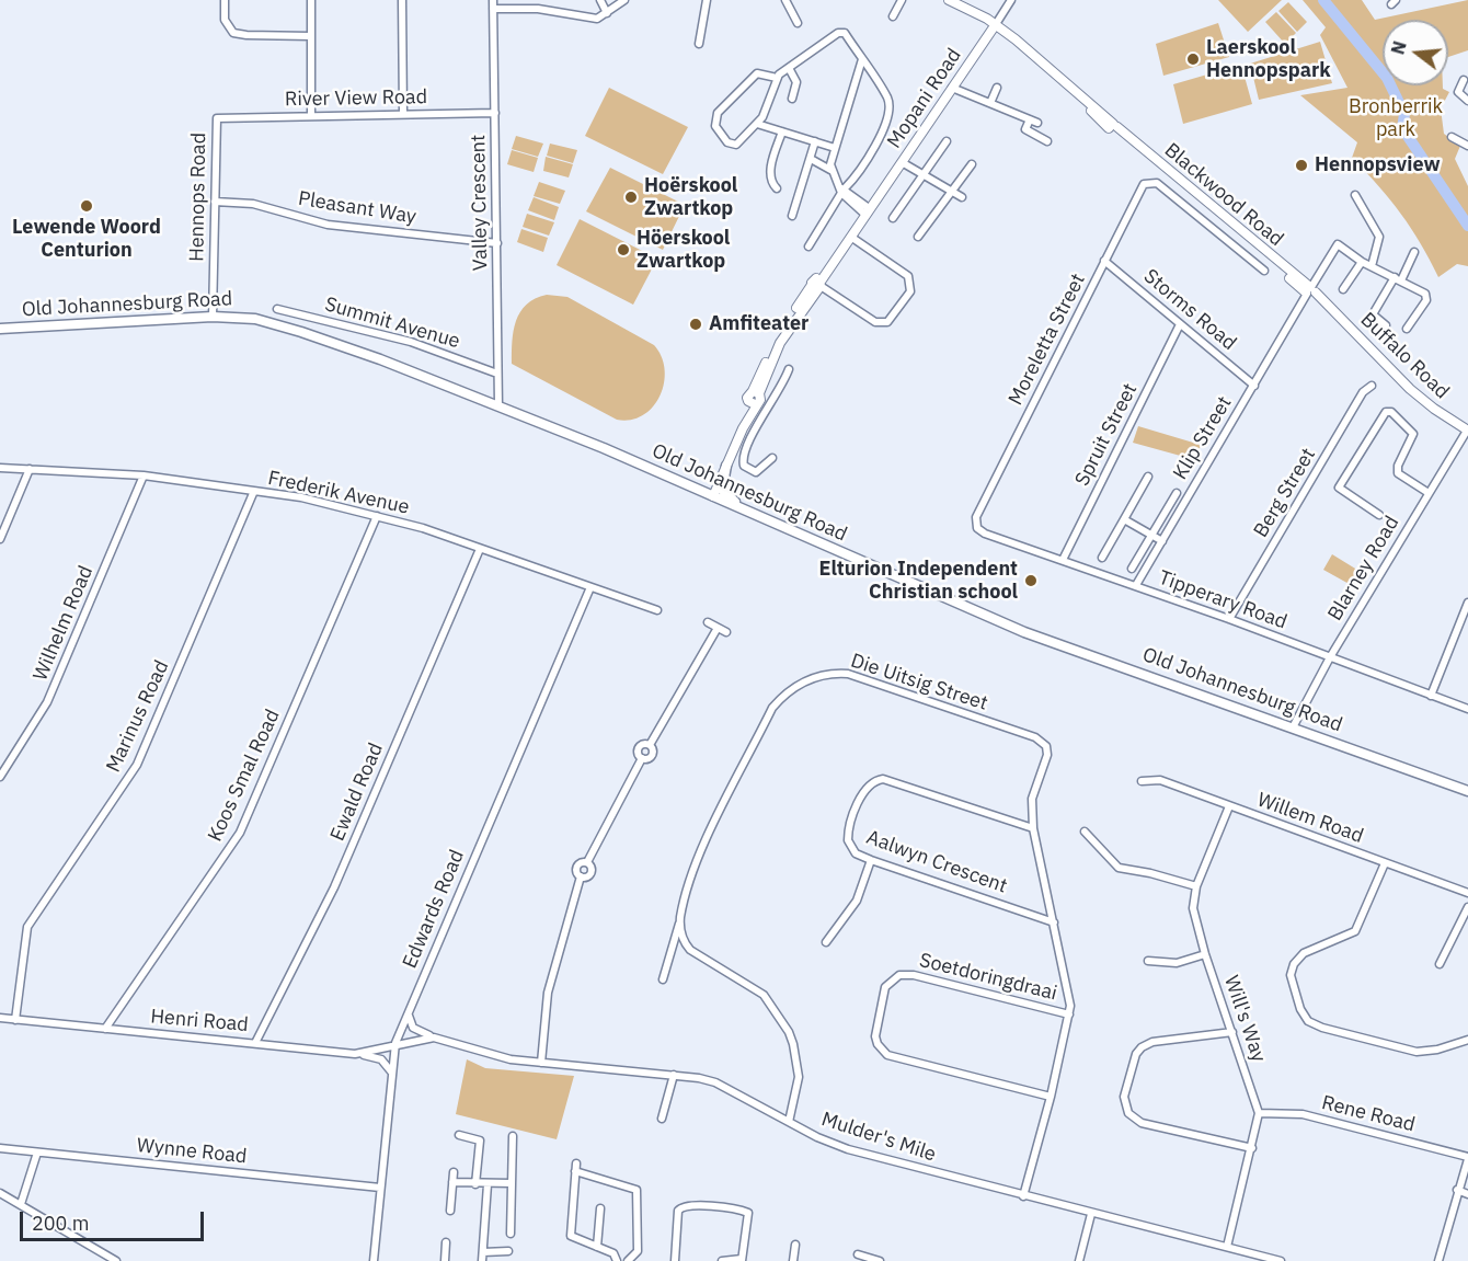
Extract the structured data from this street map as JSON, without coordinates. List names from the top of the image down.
{
  "streets": {
    "main road": ["Old Johannesburg Road"],
    "street": [
      "River View Road",
      "Mopani Road",
      "Blackwood Road",
      "Hennops Road",
      "Valley Crescent",
      "Pleasant Way",
      "Storms Road",
      "Summit Avenue",
      "Moreletta Street",
      "Buffalo Road",
      "Spruit Street",
      "Klip Street",
      "Frederik Avenue",
      "Berg Street",
      "Blarney Road",
      "Tipperary Road",
      "Wilhelm Road",
      "Die Uitsig Street",
      "Marinus Road",
      "Koos Smal Road",
      "Ewald Road",
      "Willem Road",
      "Aalwyn Crescent",
      "Edwards Road",
      "Soetdoringdraai",
      "Will's Way",
      "Henri Road",
      "Rene Road",
      "Mulder's Mile",
      "Wynne Road"
    ]
  },
  "crossings": [
    ["River View Road", "Hennops Road"],
    ["River View Road", "Valley Crescent"],
    ["Mopani Road", "Blackwood Road"],
    ["Mopani Road", "Old Johannesburg Road"],
    ["Blackwood Road", "Buffalo Road"],
    ["Blackwood Road", "Klip Street"],
    ["Hennops Road", "Pleasant Way"],
    ["Hennops Road", "Old Johannesburg Road"],
    ["Valley Crescent", "Pleasant Way"],
    ["Valley Crescent", "Old Johannesburg Road"],
    ["Valley Crescent", "Summit Avenue"],
    ["Old Johannesburg Road", "Blarney Road"],
    ["Storms Road", "Moreletta Street"],
    ["Storms Road", "Spruit Street"],
    ["Storms Road", "Klip Street"],
    ["Moreletta Street", "Tipperary Road"],
    ["Buffalo Road", "Klip Street"],
    ["Buffalo Road", "Blarney Road"],
    ["Spruit Street", "Tipperary Road"],
    ["Klip Street", "Tipperary Road"],
    ["Frederik Avenue", "Wilhelm Road"],
    ["Frederik Avenue", "Marinus Road"],
    ["Frederik Avenue", "Koos Smal Road"],
    ["Frederik Avenue", "Ewald Road"],
    ["Frederik Avenue", "Edwards Road"],
    ["Berg Street", "Tipperary Road"],
    ["Blarney Road", "Tipperary Road"],
    ["Die Uitsig Street", "Aalwyn Crescent"],
    ["Die Uitsig Street", "Soetdoringdraai"],
    ["Die Uitsig Street", "Mulder's Mile"],
    ["Marinus Road", "Henri Road"],
    ["Koos Smal Road", "Henri Road"],
    ["Ewald Road", "Henri Road"],
    ["Willem Road", "Will's Way"],
    ["Edwards Road", "Henri Road"],
    ["Edwards Road", "Mulder's Mile"],
    ["Edwards Road", "Wynne Road"],
    ["Will's Way", "Rene Road"],
    ["Will's Way", "Mulder's Mile"],
    ["Henri Road", "Mulder's Mile"]
  ],
  "parks": ["Bronberrik park"],
  "places": [
    "Laerskool Hennopspark",
    "Hennopsview",
    "Hoërskool Zwartkop",
    "Lewende Woord Centurion",
    "Höerskool Zwartkop",
    "Amfiteater",
    "Elturion Independent Christian school"
  ],
  "scale_bar": "200 m",
  "north": "left"
}
